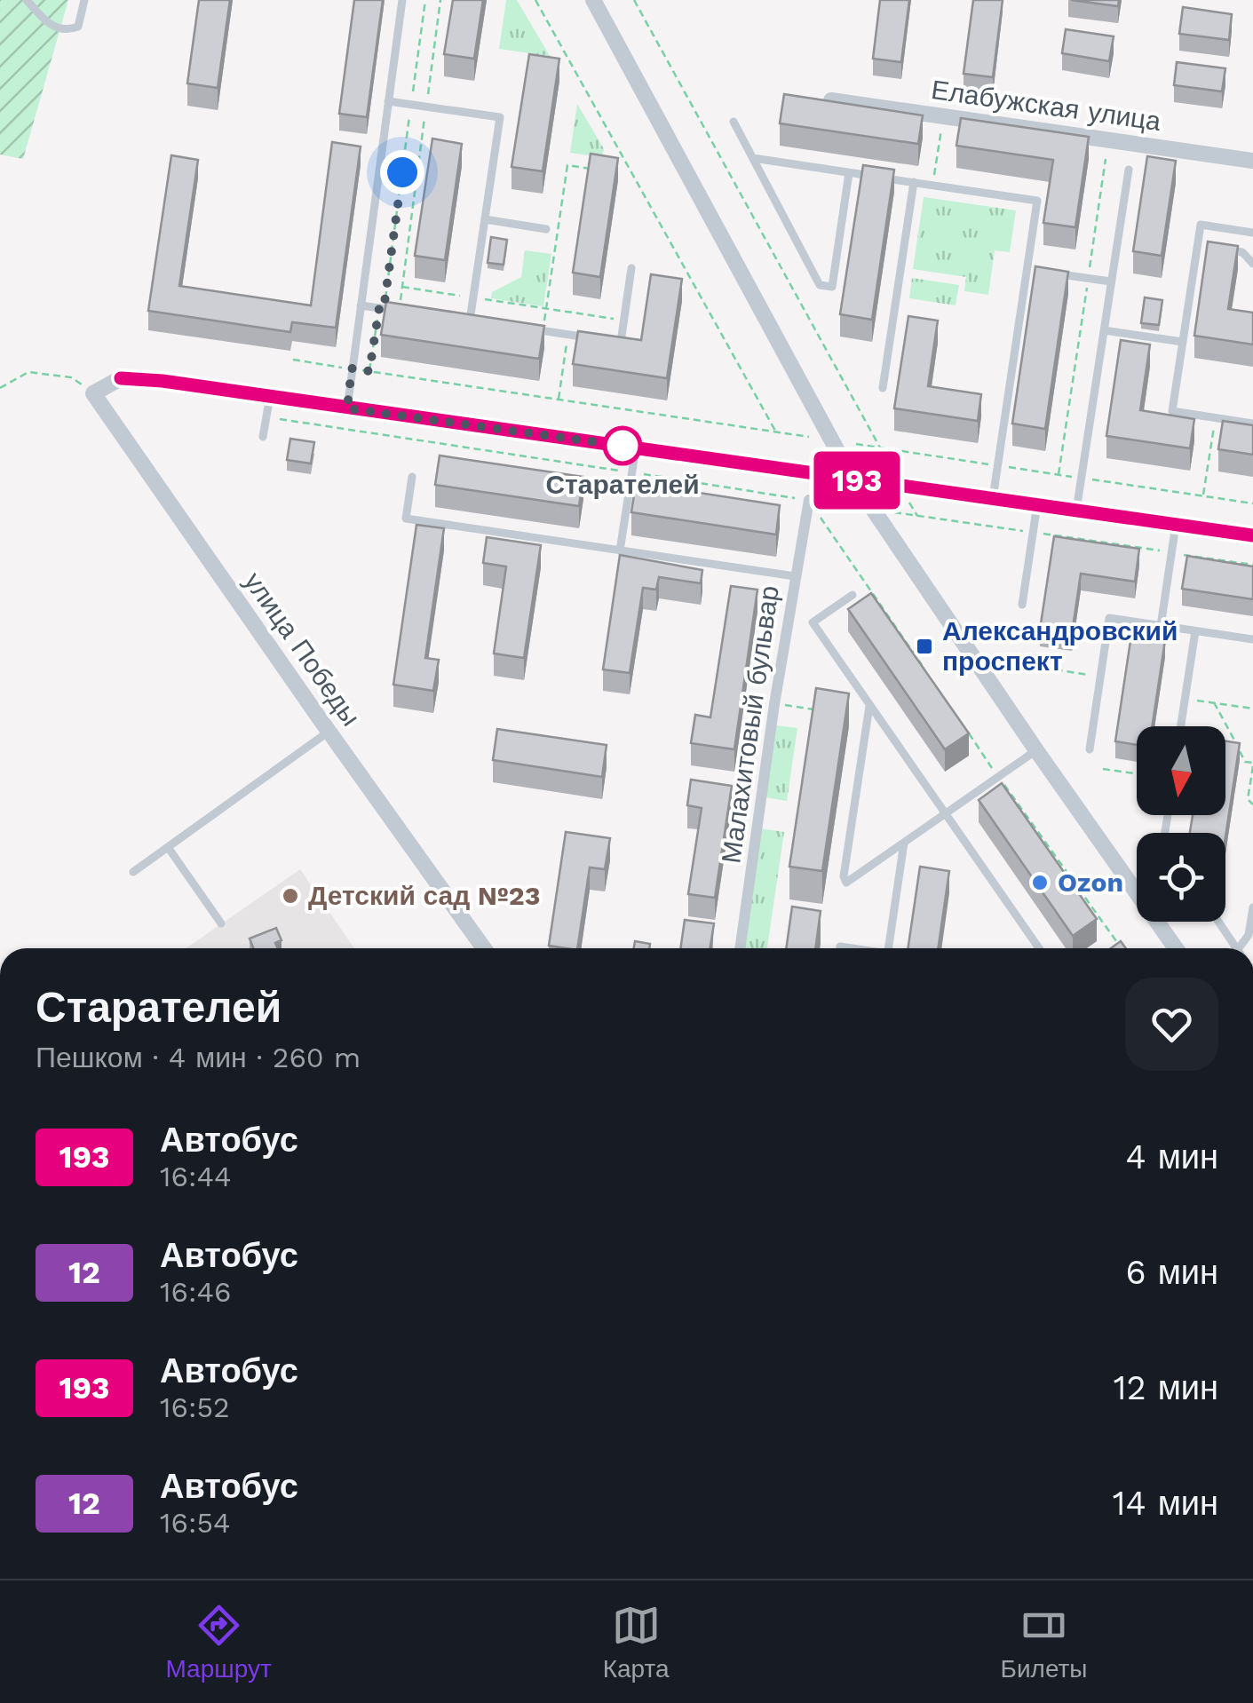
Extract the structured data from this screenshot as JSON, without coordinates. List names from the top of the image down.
{
  "streets": {
    "street": ["Елабужская улица", "улица Победы", "Малахитовый бульвар"]
  },
  "places": {
    "other": ["Старателей", "Ozon", "Детский сад №23"],
    "transit": ["Александровский проспект"]
  },
  "lines": ["bus line 193"],
  "north": "bottom",
  "page": {
    "on_map": "193",
    "heading": ["Старателей", "Пешком · 4 мин · 260 m"],
    "list": [
      {
        "mark": "193",
        "name": "Автобус",
        "note": "16:44",
        "value": "4 мин"
      },
      {
        "mark": "12",
        "name": "Автобус",
        "note": "16:46",
        "value": "6 мин"
      },
      {
        "mark": "193",
        "name": "Автобус",
        "note": "16:52",
        "value": "12 мин"
      },
      {
        "mark": "12",
        "name": "Автобус",
        "note": "16:54",
        "value": "14 мин"
      }
    ],
    "tabs": ["Маршрут", "Карта", "Билеты"]
  }
}
